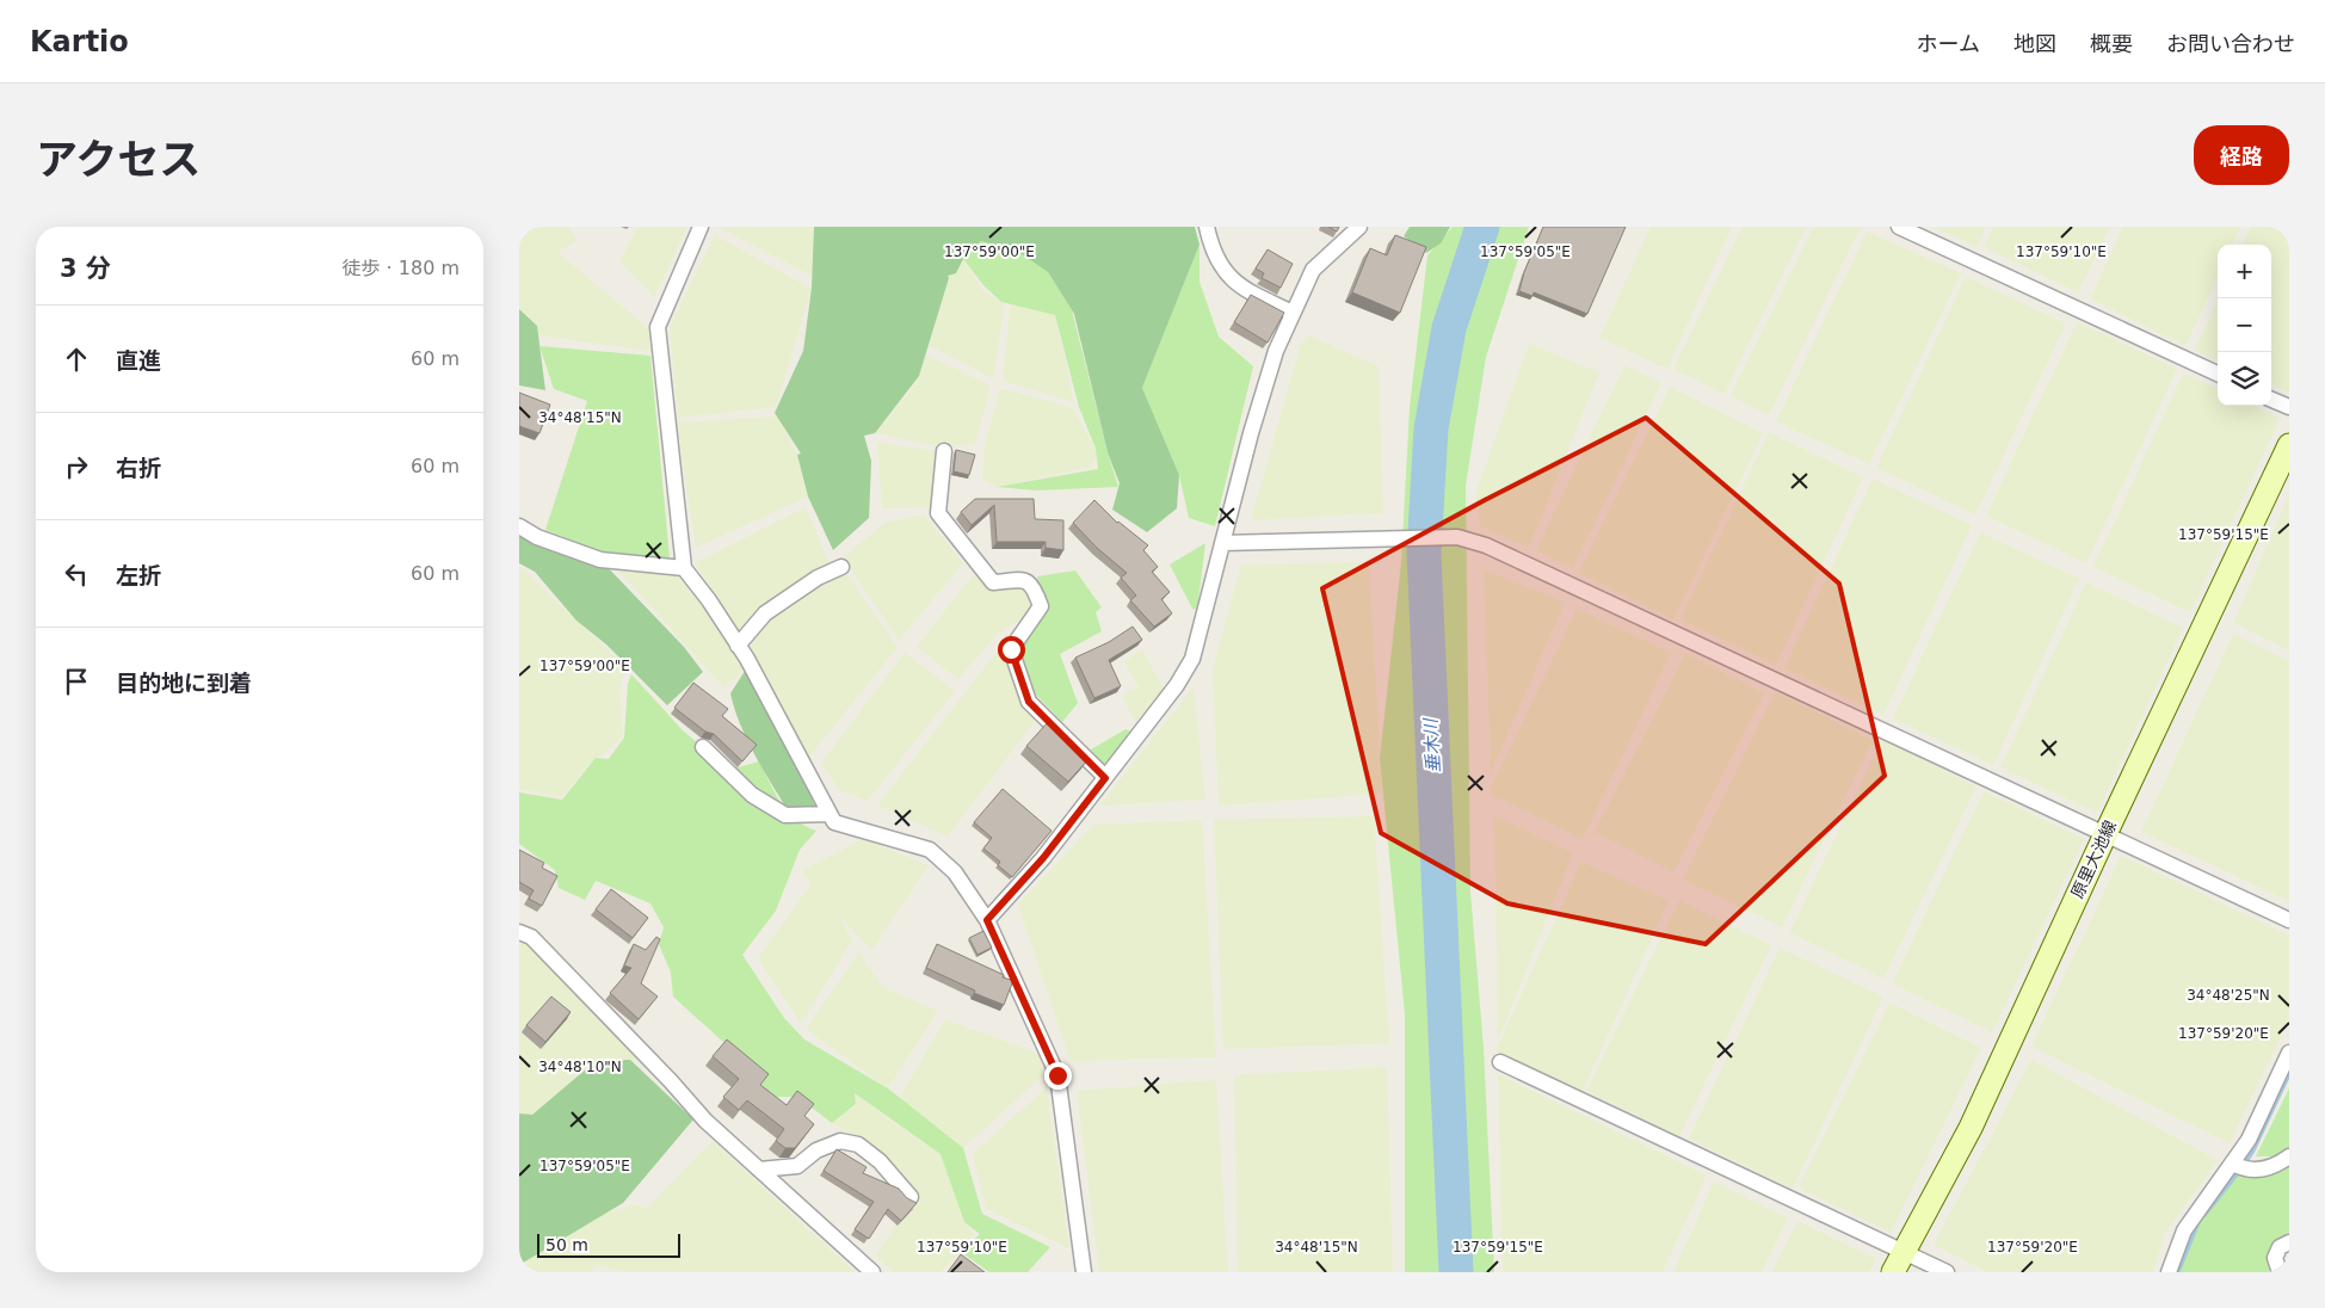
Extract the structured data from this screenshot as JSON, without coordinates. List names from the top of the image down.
{
  "streets": {
    "main road": ["原里大池線"]
  },
  "water": ["垂木川"],
  "scale_bar": "50 m",
  "page": {
    "header": "Kartio",
    "nav": [
      "ホーム",
      "地図",
      "概要",
      "お問い合わせ"
    ],
    "title": "アクセス",
    "buttons": "経路",
    "heading": ["3 分", "徒歩 · 180 m"],
    "map_buttons": ["+", "−"],
    "list": [
      ["直進", "60 m"],
      ["右折", "60 m"],
      ["左折", "60 m"],
      "目的地に到着"
    ],
    "scale": "50 m"
  },
  "coordinates": [
    "137°59'05\"E",
    "137°59'00\"E",
    "137°59'10\"E",
    "34°48'15\"N",
    "137°59'15\"E",
    "34°48'25\"N",
    "137°59'20\"E",
    "34°48'10\"N"
  ]
}
